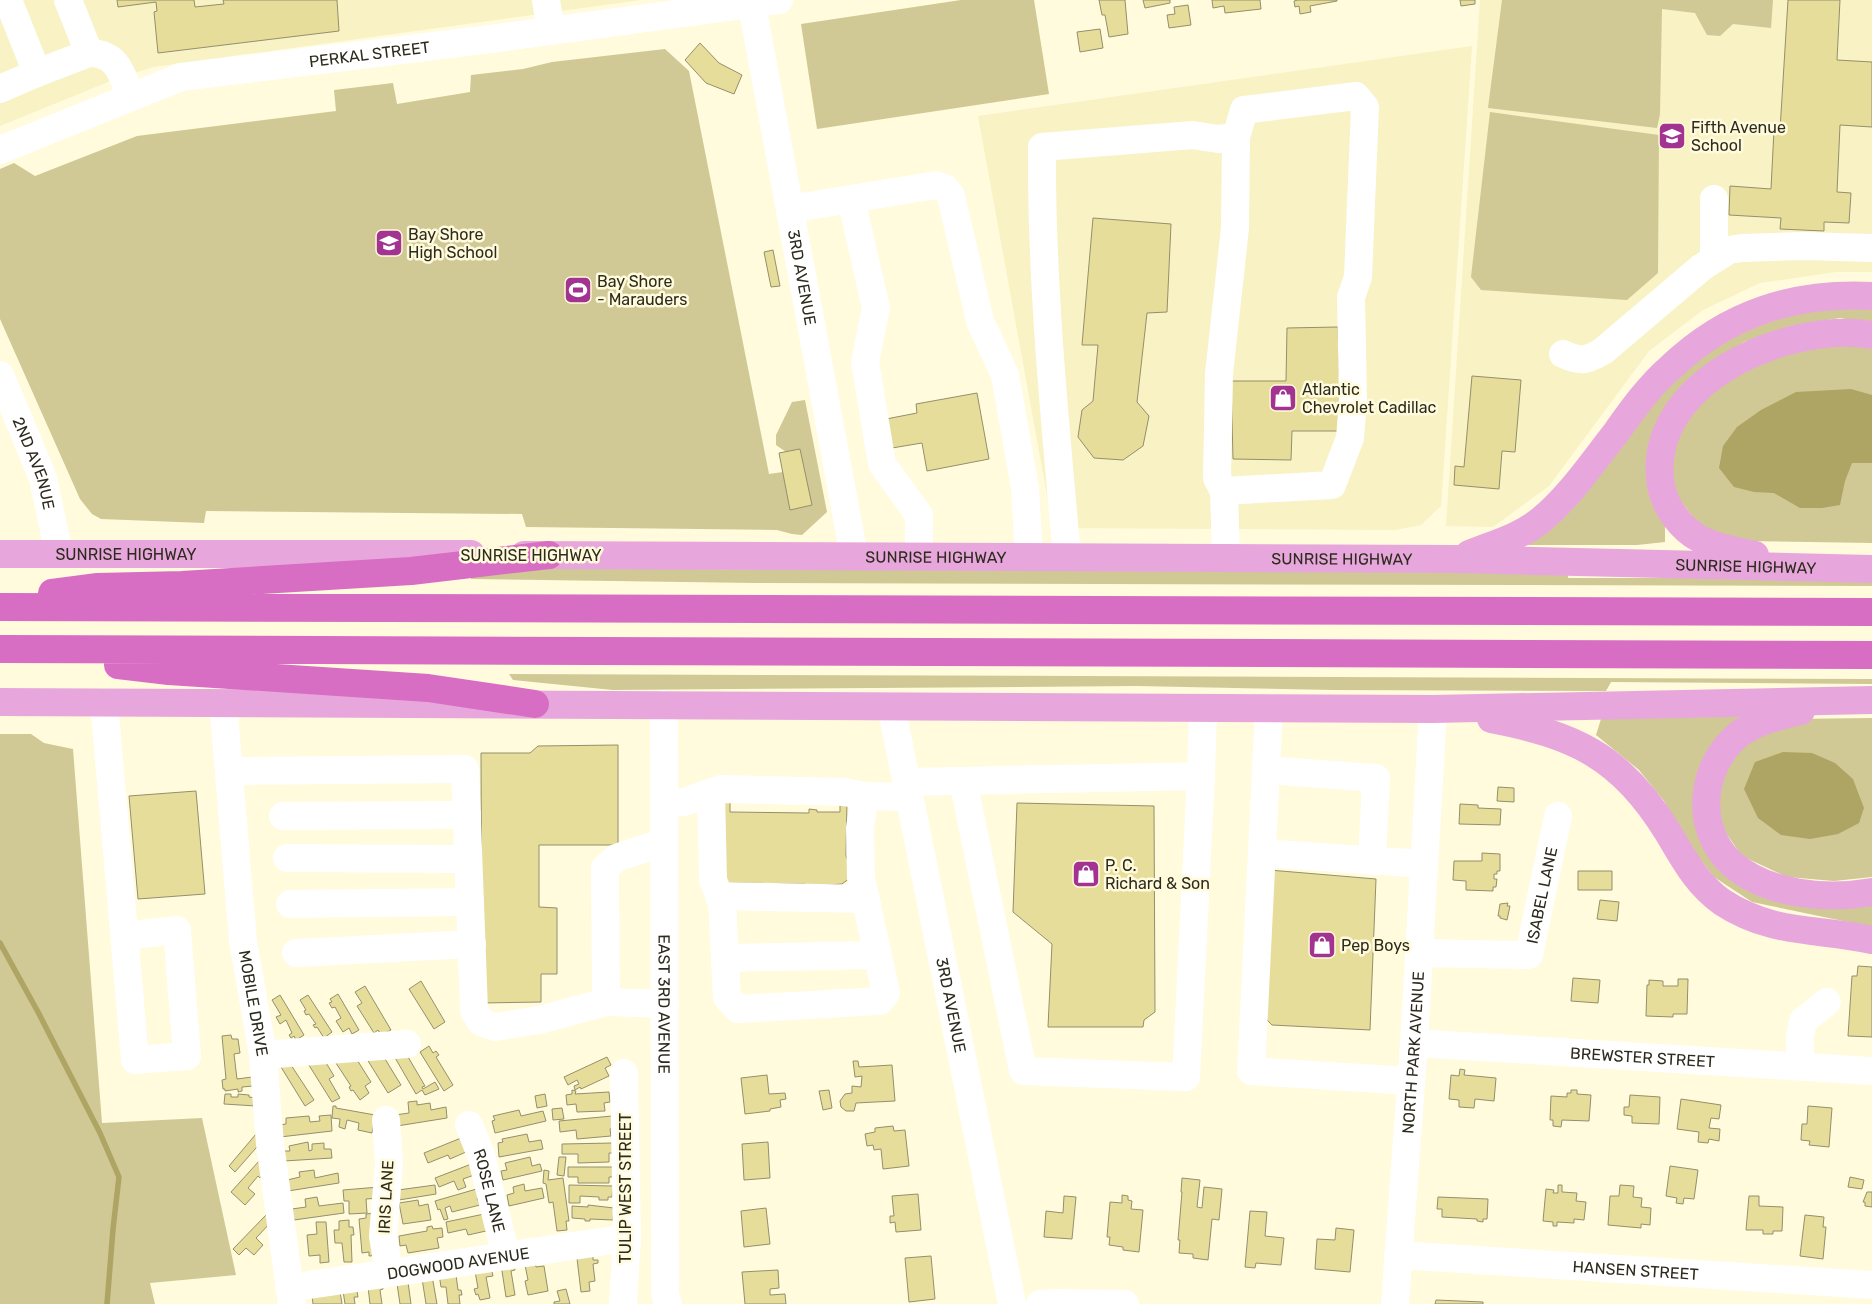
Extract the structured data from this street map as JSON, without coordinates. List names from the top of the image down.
{
  "streets": {
    "main road": ["SUNRISE HIGHWAY"],
    "street": [
      "PERKAL STREET",
      "3RD AVENUE",
      "2ND AVENUE",
      "ISABEL LANE",
      "MOBILE DRIVE",
      "EAST 3RD AVENUE",
      "NORTH PARK AVENUE",
      "BREWSTER STREET",
      "TULIP WEST STREET",
      "ROSE LANE",
      "IRIS LANE",
      "DOGWOOD AVENUE",
      "HANSEN STREET"
    ]
  },
  "crossings": [
    ["PERKAL STREET", "3RD AVENUE"],
    ["3RD AVENUE", "SUNRISE HIGHWAY"],
    ["2ND AVENUE", "SUNRISE HIGHWAY"],
    ["ISABEL LANE", "NORTH PARK AVENUE"],
    ["MOBILE DRIVE", "DOGWOOD AVENUE"],
    ["NORTH PARK AVENUE", "BREWSTER STREET"],
    ["NORTH PARK AVENUE", "HANSEN STREET"],
    ["TULIP WEST STREET", "DOGWOOD AVENUE"],
    ["ROSE LANE", "DOGWOOD AVENUE"],
    ["IRIS LANE", "DOGWOOD AVENUE"]
  ],
  "places": {
    "school or university": ["Fifth Avenue School", "Bay Shore High School"],
    "sports": ["Bay Shore - Marauders"],
    "shop": ["Atlantic Chevrolet Cadillac", "P. C. Richard & Son", "Pep Boys"]
  }
}
